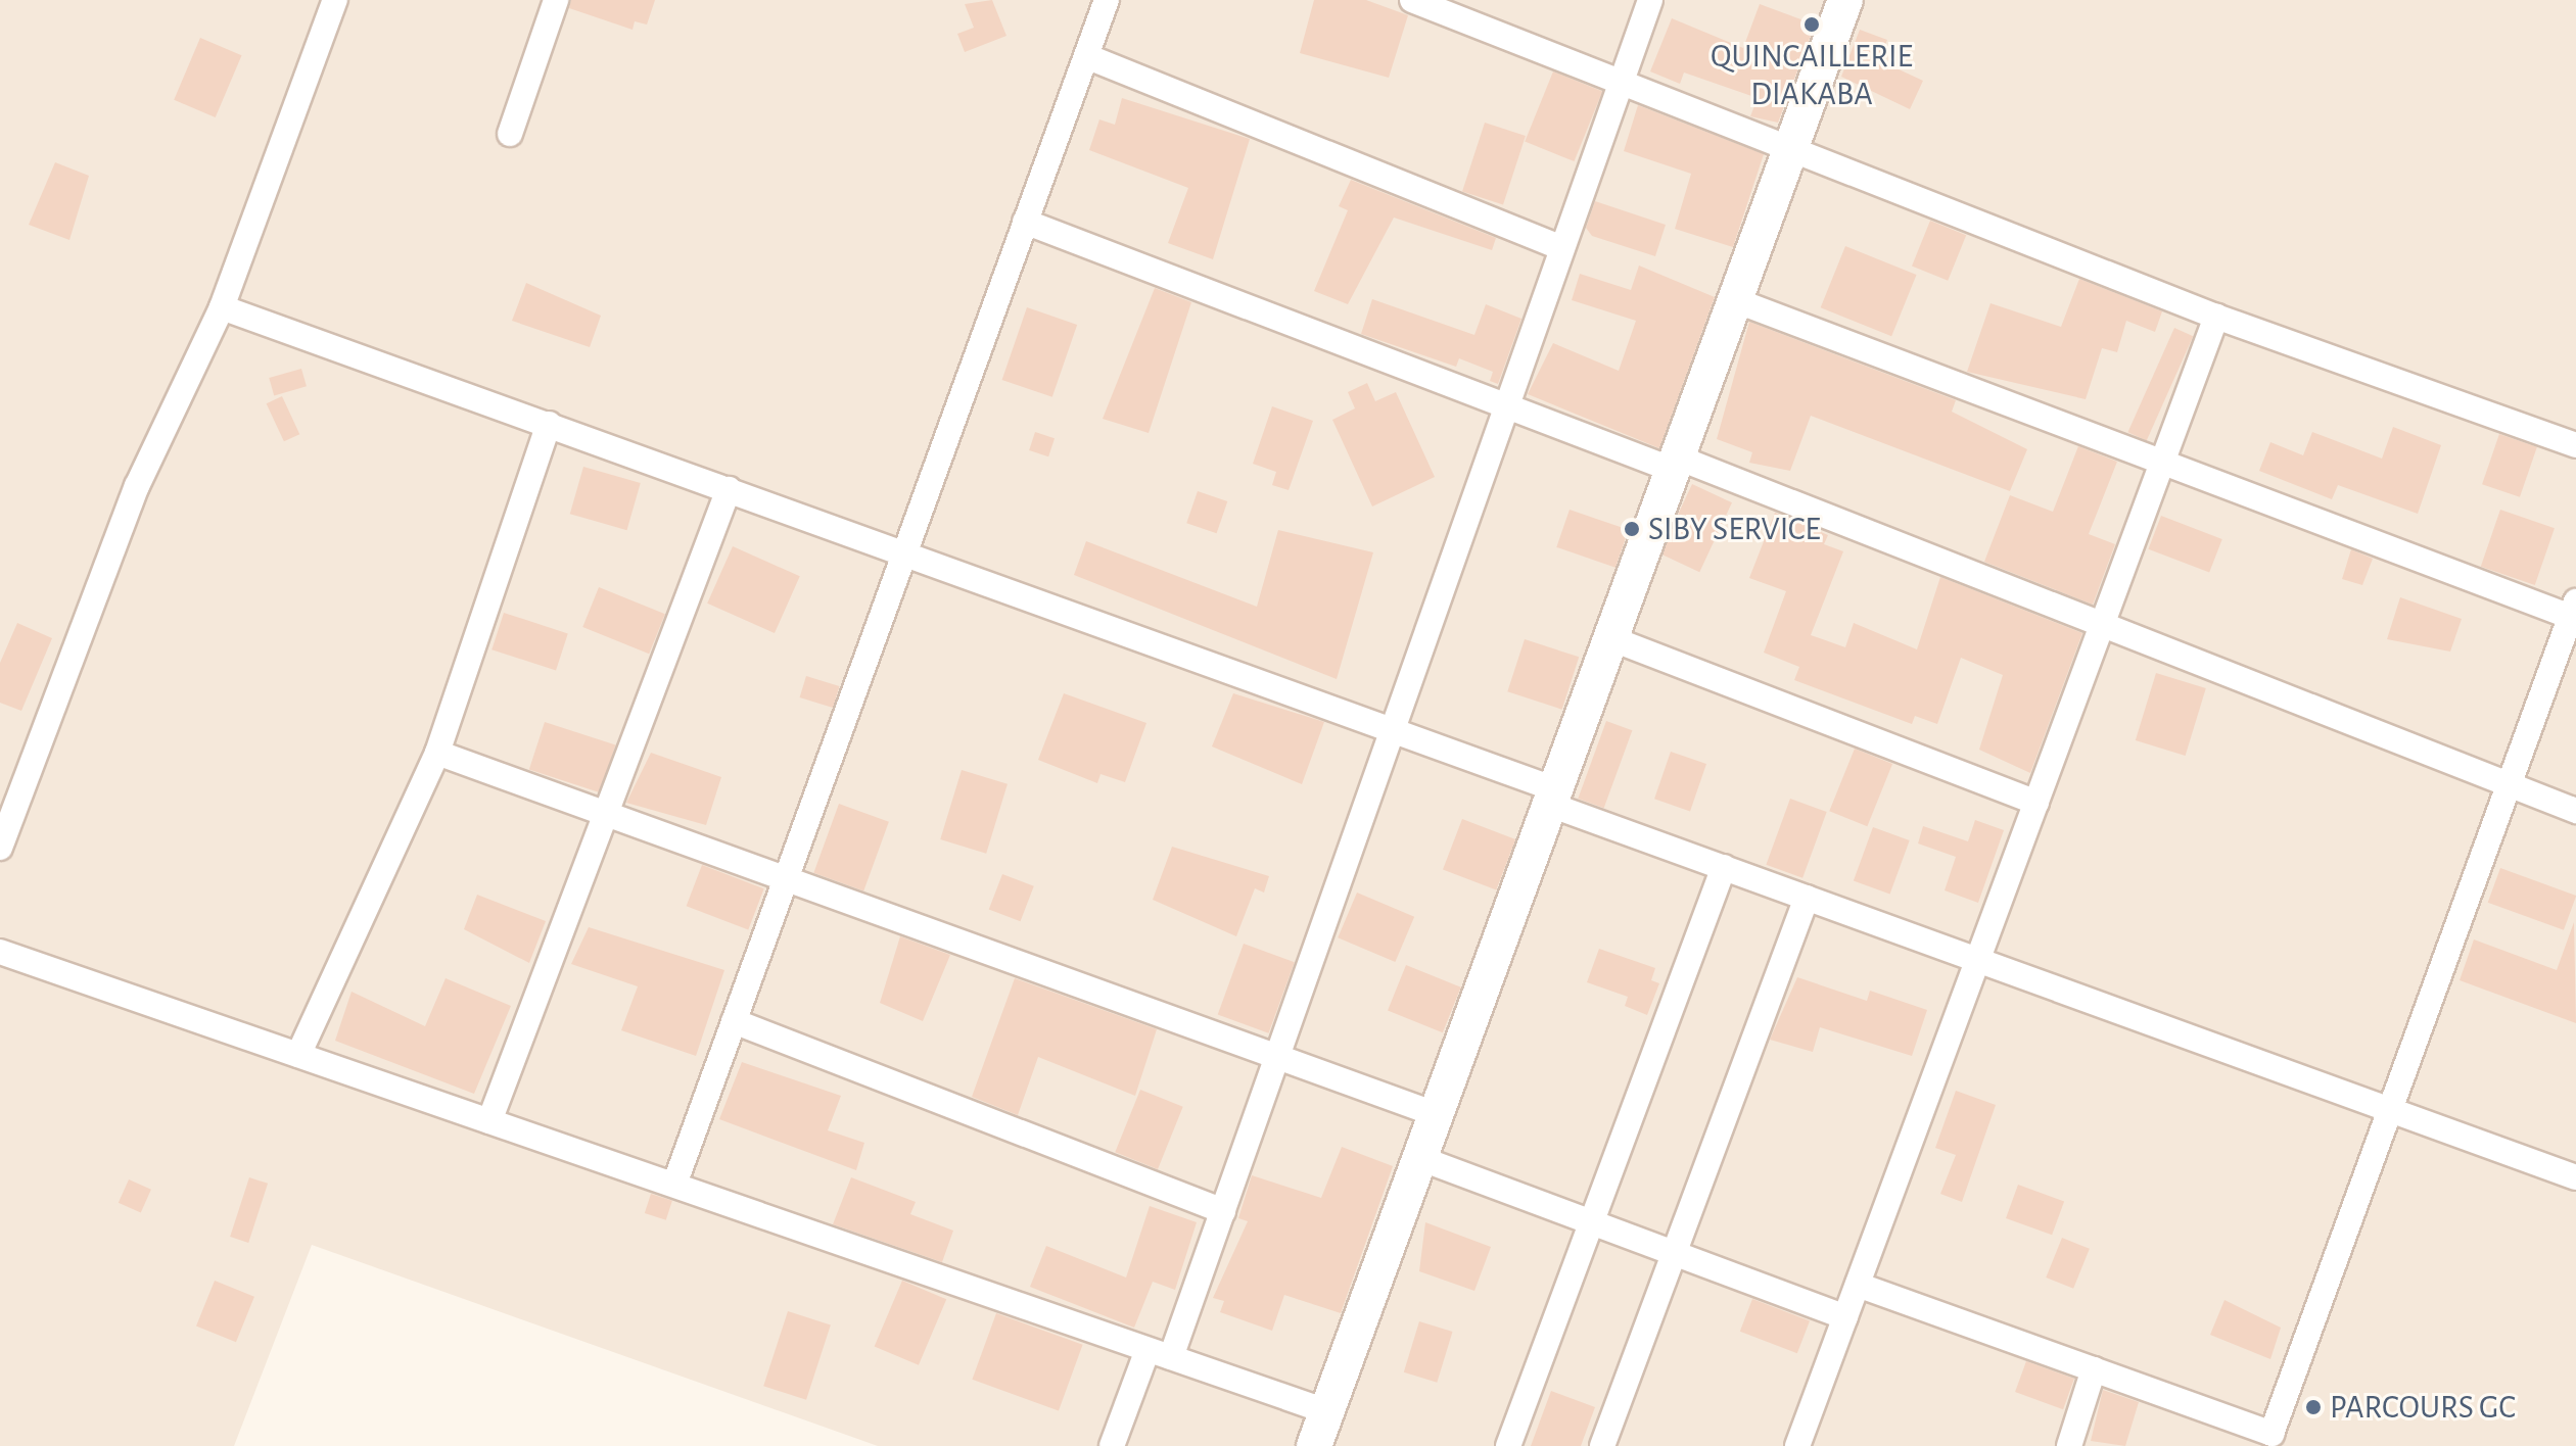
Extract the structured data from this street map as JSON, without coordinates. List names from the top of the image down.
{
  "places": ["QUINCAILLERIE DIAKABA", "SIBY SERVICE", "PARCOURS GC"]
}
